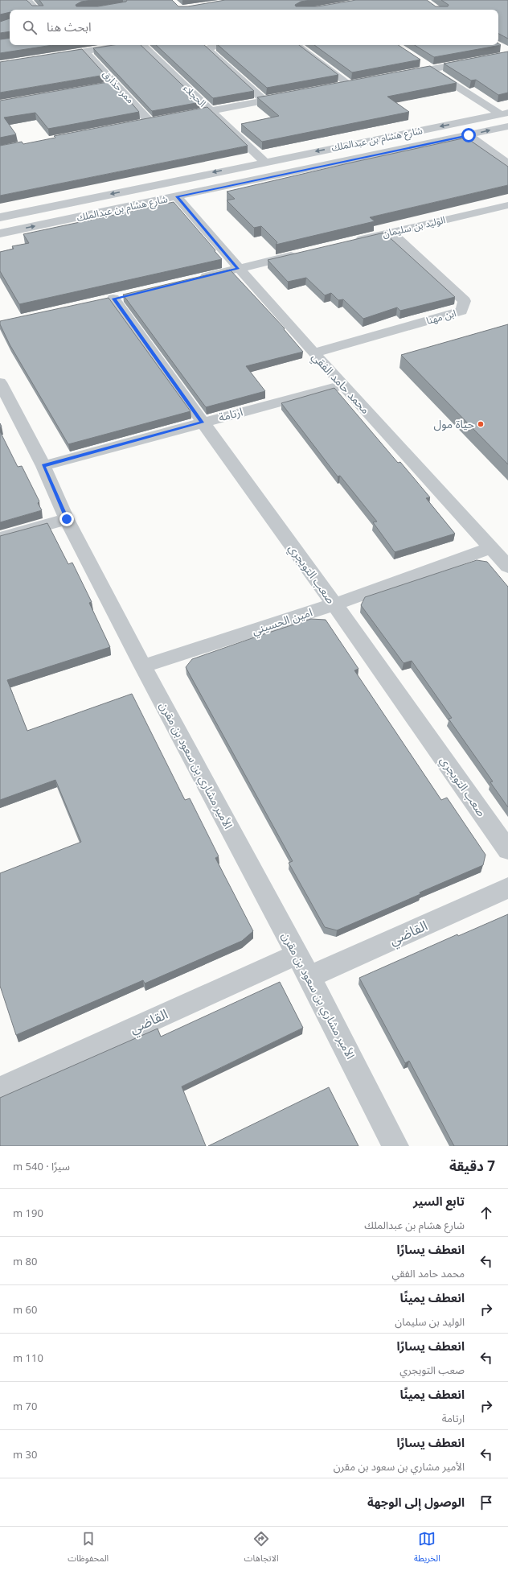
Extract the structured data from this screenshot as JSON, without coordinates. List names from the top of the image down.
{
  "streets": {
    "street": [
      "ممر حذارق",
      "الحجلاء",
      "شارع هشام بن عبدالملك",
      "الوليد بن سليمان",
      "ابن مهنا",
      "محمد حامد الفقي",
      "ارتامة",
      "صعب التويجري",
      "امين الحسيني",
      "الأمير مشاري بن سعود بن مقرن",
      "القاضي"
    ]
  },
  "crossings": [
    ["الحجلاء", "شارع هشام بن عبدالملك"],
    ["شارع هشام بن عبدالملك", "محمد حامد الفقي"],
    ["الوليد بن سليمان", "ابن مهنا"],
    ["ابن مهنا", "محمد حامد الفقي"],
    ["محمد حامد الفقي", "ارتامة"],
    ["محمد حامد الفقي", "امين الحسيني"],
    ["ارتامة", "صعب التويجري"],
    ["ارتامة", "الأمير مشاري بن سعود بن مقرن"],
    ["صعب التويجري", "امين الحسيني"],
    ["امين الحسيني", "الأمير مشاري بن سعود بن مقرن"],
    ["الأمير مشاري بن سعود بن مقرن", "القاضي"]
  ],
  "places": ["حياة مول"],
  "page": {
    "search": "ابحث هنا",
    "heading": ["7 دقيقة", "سيرًا · 540 m"],
    "list": [
      ["تابع السير", "شارع هشام بن عبدالملك", "190 m"],
      ["انعطف يسارًا", "محمد حامد الفقي", "80 m"],
      ["انعطف يمينًا", "الوليد بن سليمان", "60 m"],
      ["انعطف يسارًا", "صعب التويجري", "110 m"],
      ["انعطف يمينًا", "ارتامة", "70 m"],
      ["انعطف يسارًا", "الأمير مشاري بن سعود بن مقرن", "30 m"],
      "الوصول إلى الوجهة"
    ],
    "nav": ["الخريطة", "الاتجاهات", "المحفوظات"]
  }
}
